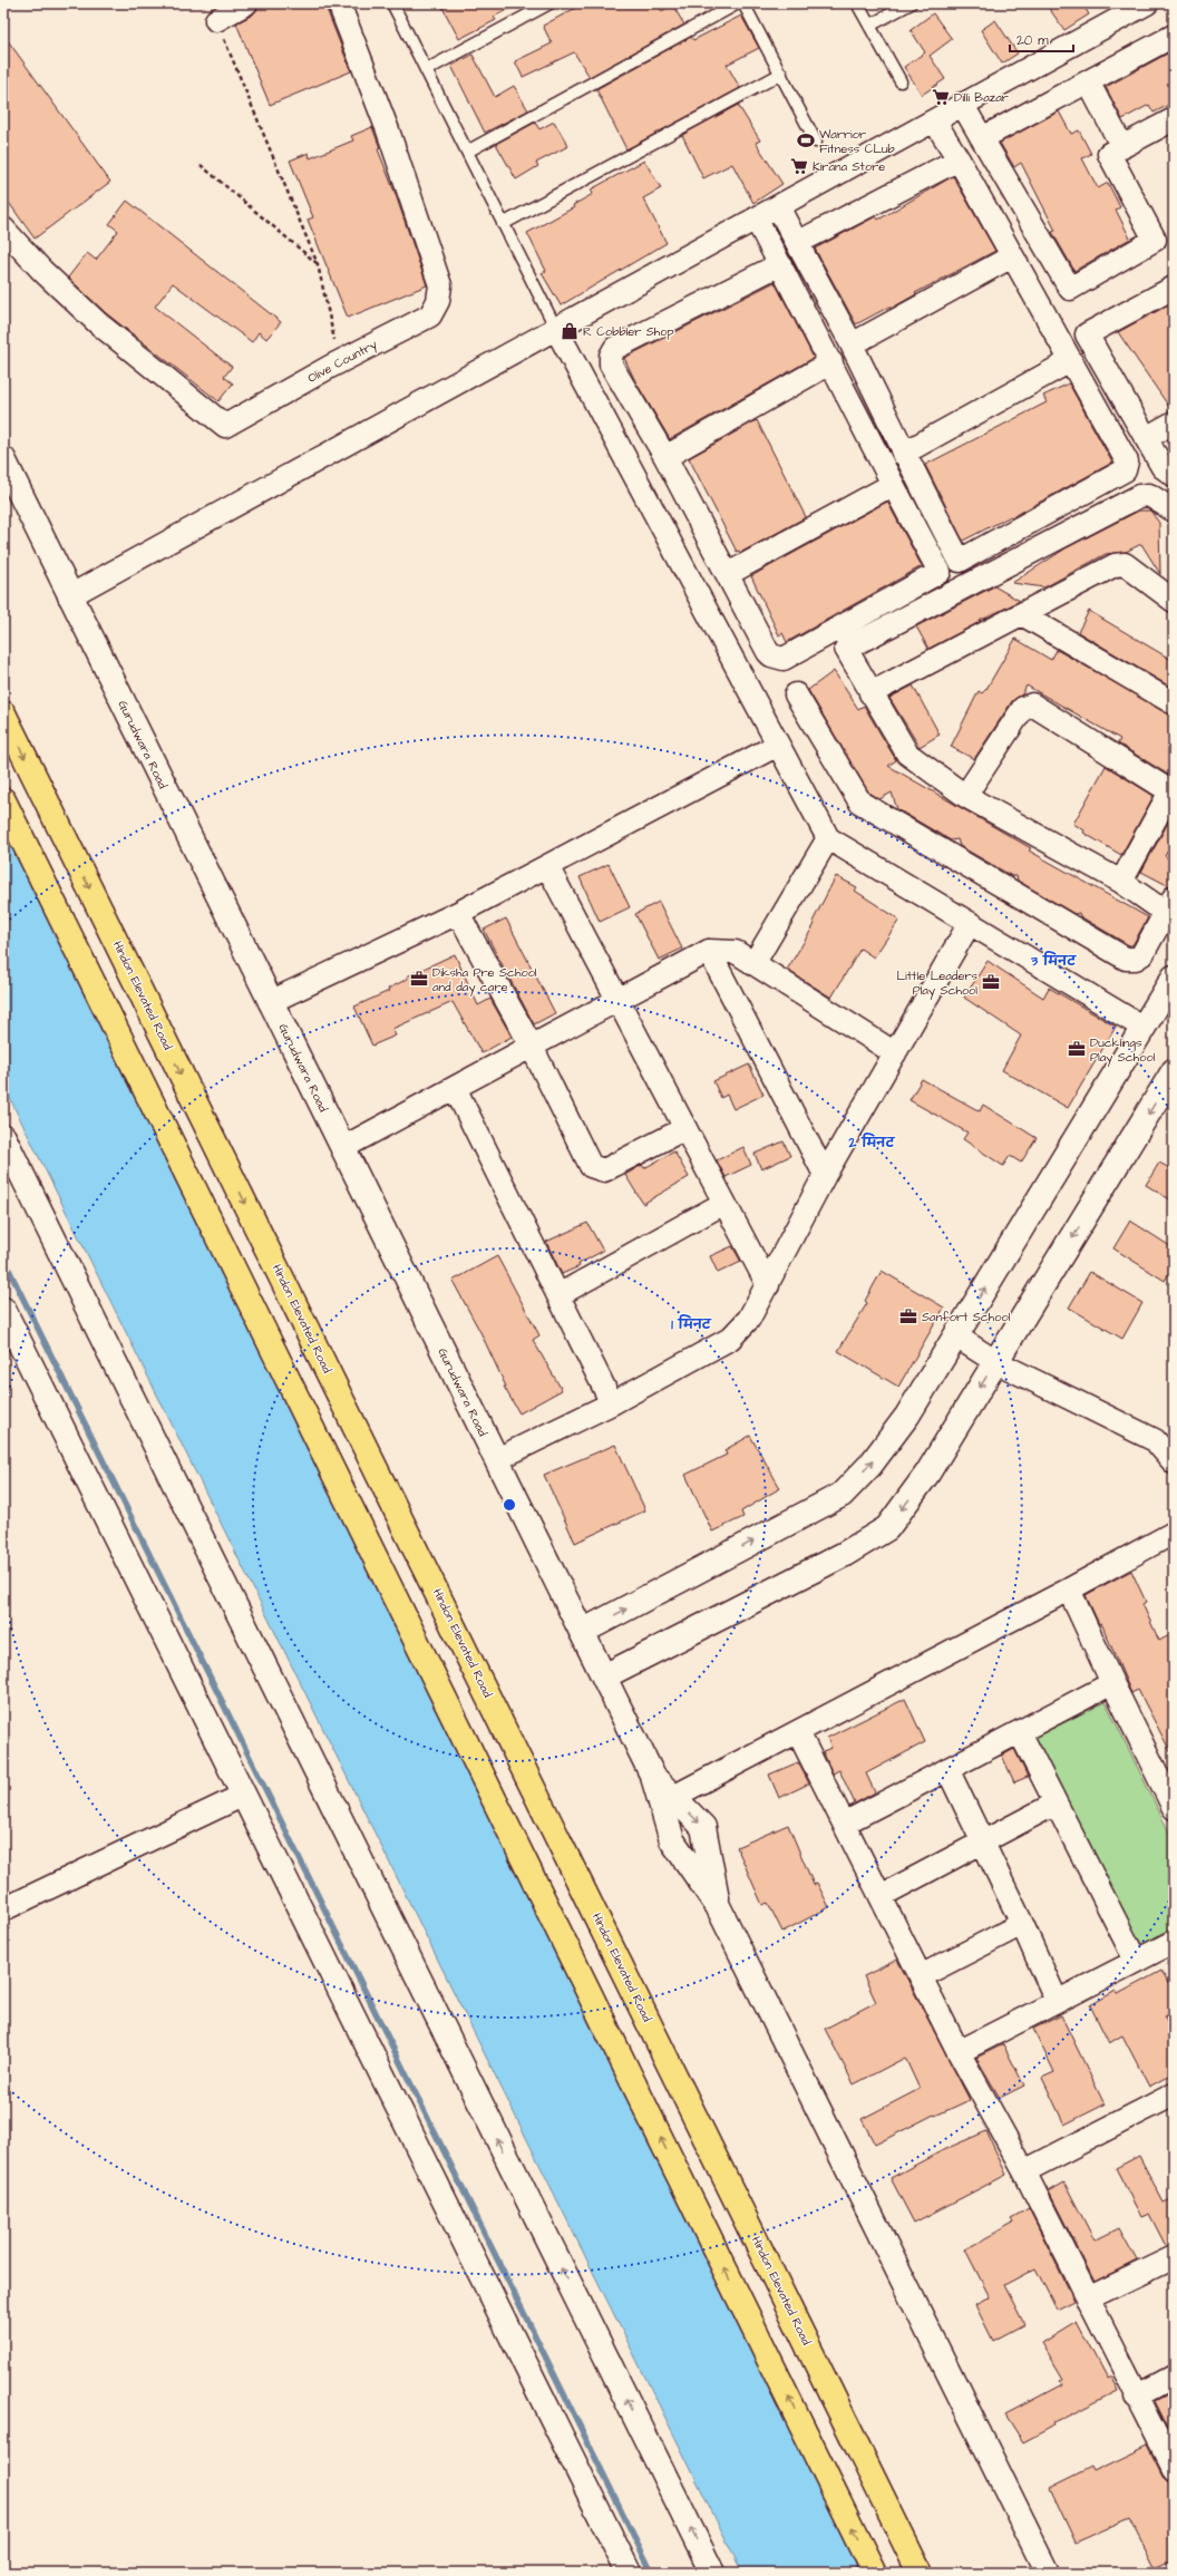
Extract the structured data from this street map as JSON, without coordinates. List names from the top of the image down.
{
  "streets": {
    "highway": ["Hindon Elevated Road"],
    "street": ["Olive Country", "Gurudwara Road"]
  },
  "places": {
    "supermarket": ["Dilli Bazar", "Kirana Store"],
    "sports": ["Warrior Fitness CLub"],
    "shop": ["R Cobbler Shop"],
    "office": [
      "Diksha Pre School and day care",
      "Little Leaders Play School",
      "Ducklings Play School",
      "Sanfort School"
    ]
  },
  "scale_bar": "20 m",
  "rings": ["3 मिनट", "2 मिनट", "1 मिनट"]
}
